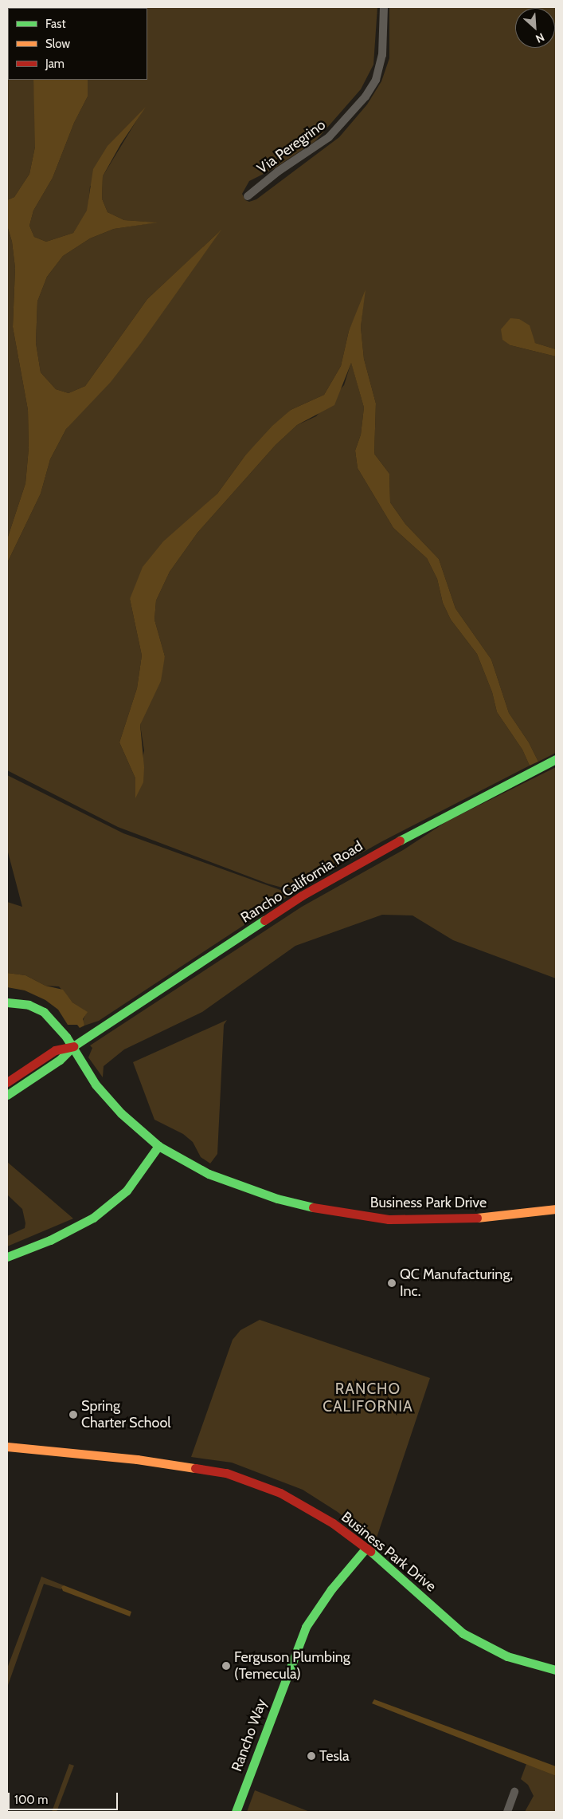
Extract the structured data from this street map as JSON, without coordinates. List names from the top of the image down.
{
  "streets": {
    "street": [
      "Via Peregrino",
      "Rancho California Road",
      "Business Park Drive",
      "Rancho Way"
    ]
  },
  "crossings": [
    ["Rancho California Road", "Business Park Drive"],
    ["Business Park Drive", "Rancho Way"]
  ],
  "districts": ["RANCHO CALIFORNIA"],
  "places": [
    "QC Manufacturing, Inc.",
    "Spring Charter School",
    "Ferguson Plumbing (Temecula)",
    "Tesla"
  ],
  "legend": ["Fast", "Slow", "Jam"],
  "scale_bar": "100 m",
  "north": "bottom right"
}
